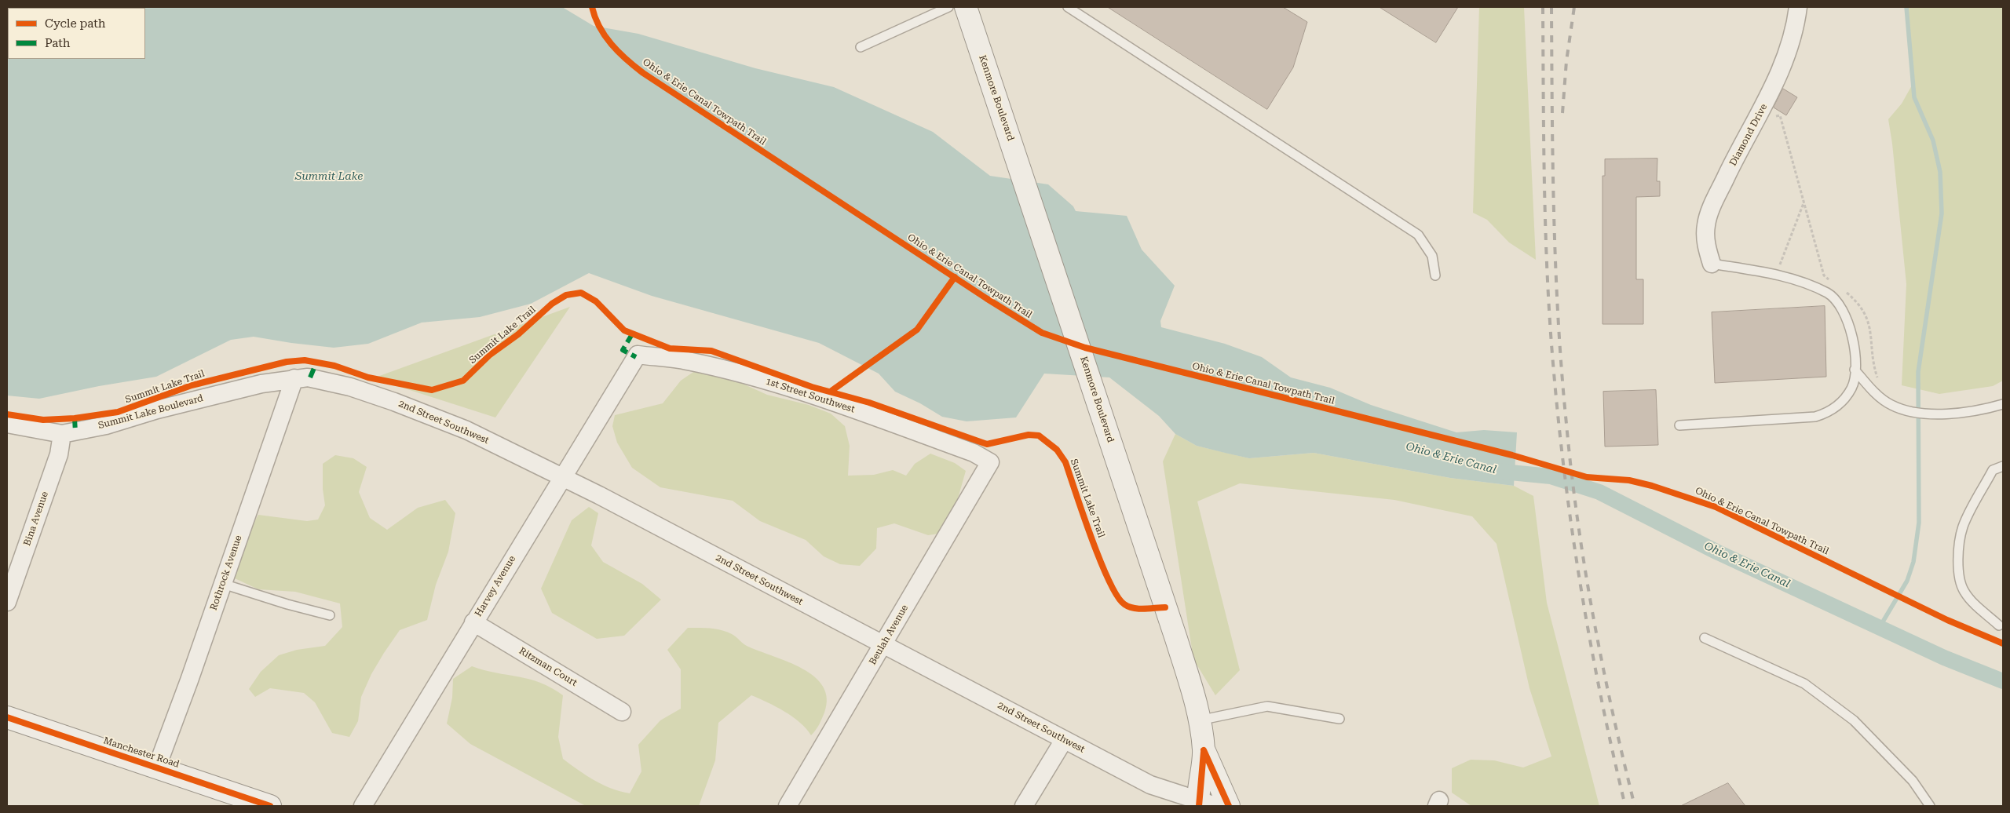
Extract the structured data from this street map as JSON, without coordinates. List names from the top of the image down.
{
  "streets": {
    "main road": ["Kenmore Boulevard", "Manchester Road"],
    "street": [
      "Diamond Drive",
      "1st Street Southwest",
      "Summit Lake Boulevard",
      "2nd Street Southwest",
      "Bina Avenue",
      "Rothrock Avenue",
      "Harvey Avenue",
      "Beulah Avenue",
      "Ritzman Court"
    ],
    "cycle path": ["Ohio & Erie Canal Towpath Trail", "Summit Lake Trail"]
  },
  "crossings": [
    ["Kenmore Boulevard", "2nd Street Southwest"],
    ["1st Street Southwest", "Harvey Avenue"],
    ["1st Street Southwest", "Beulah Avenue"],
    ["Summit Lake Boulevard", "2nd Street Southwest"],
    ["Summit Lake Boulevard", "Bina Avenue"],
    ["Summit Lake Boulevard", "Rothrock Avenue"],
    ["2nd Street Southwest", "Rothrock Avenue"],
    ["2nd Street Southwest", "Harvey Avenue"],
    ["2nd Street Southwest", "Beulah Avenue"],
    ["Rothrock Avenue", "Manchester Road"],
    ["Harvey Avenue", "Ritzman Court"]
  ],
  "water": ["Summit Lake", "Ohio & Erie Canal"],
  "legend": ["Cycle path", "Path"]
}
